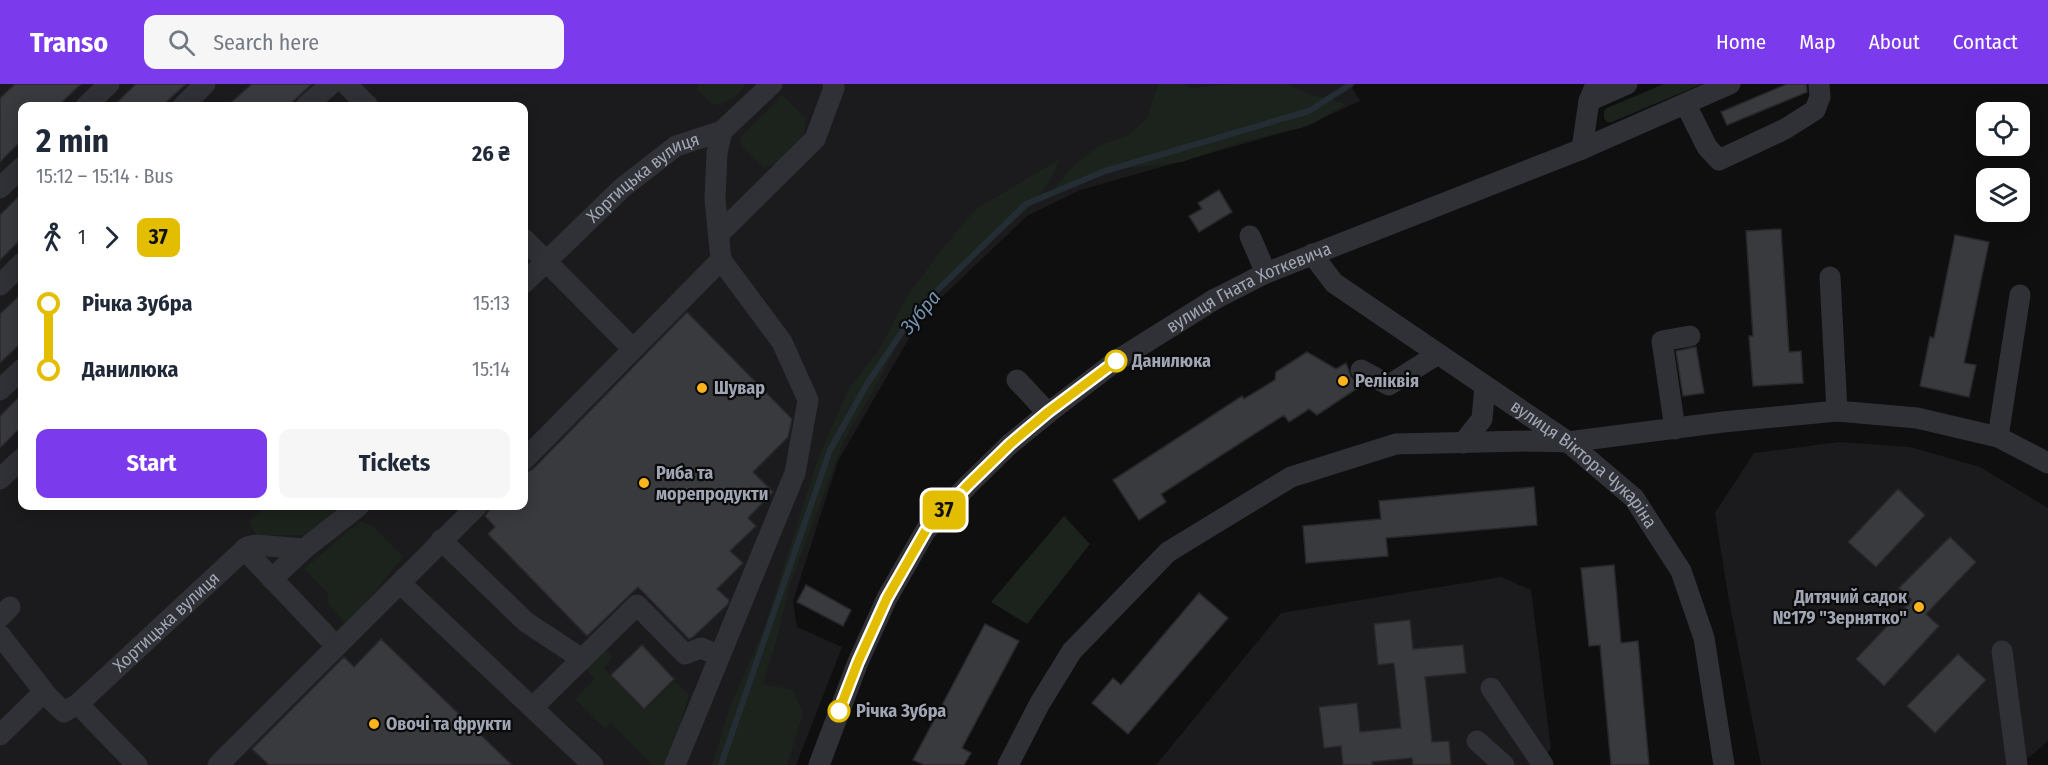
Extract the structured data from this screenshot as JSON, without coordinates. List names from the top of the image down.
{
  "streets": {
    "street": ["Хортицька вулиця", "вулиця Гната Хоткевича", "вулиця Віктора Чукаріна"]
  },
  "crossings": [
    ["вулиця Гната Хоткевича", "вулиця Віктора Чукаріна"]
  ],
  "water": ["Зубра"],
  "places": [
    "Данилюка",
    "Реліквія",
    "Шувар",
    "Риба та морепродукти",
    "Дитячий садок №179 \"Зернятко\"",
    "Річка Зубра",
    "Овочі та фрукти"
  ],
  "lines": ["bus line 37"],
  "page": {
    "header": "Transo",
    "search": "Search here",
    "nav": [
      "Home",
      "Map",
      "About",
      "Contact"
    ],
    "on_map": "37",
    "heading": ["2 min", "15:12 – 15:14 · Bus", "26 ₴"],
    "legs": ["1", "37"],
    "list": [
      {
        "name": "Річка Зубра",
        "value": "15:13"
      },
      {
        "name": "Данилюка",
        "value": "15:14"
      }
    ],
    "buttons": ["Start", "Tickets"]
  }
}
